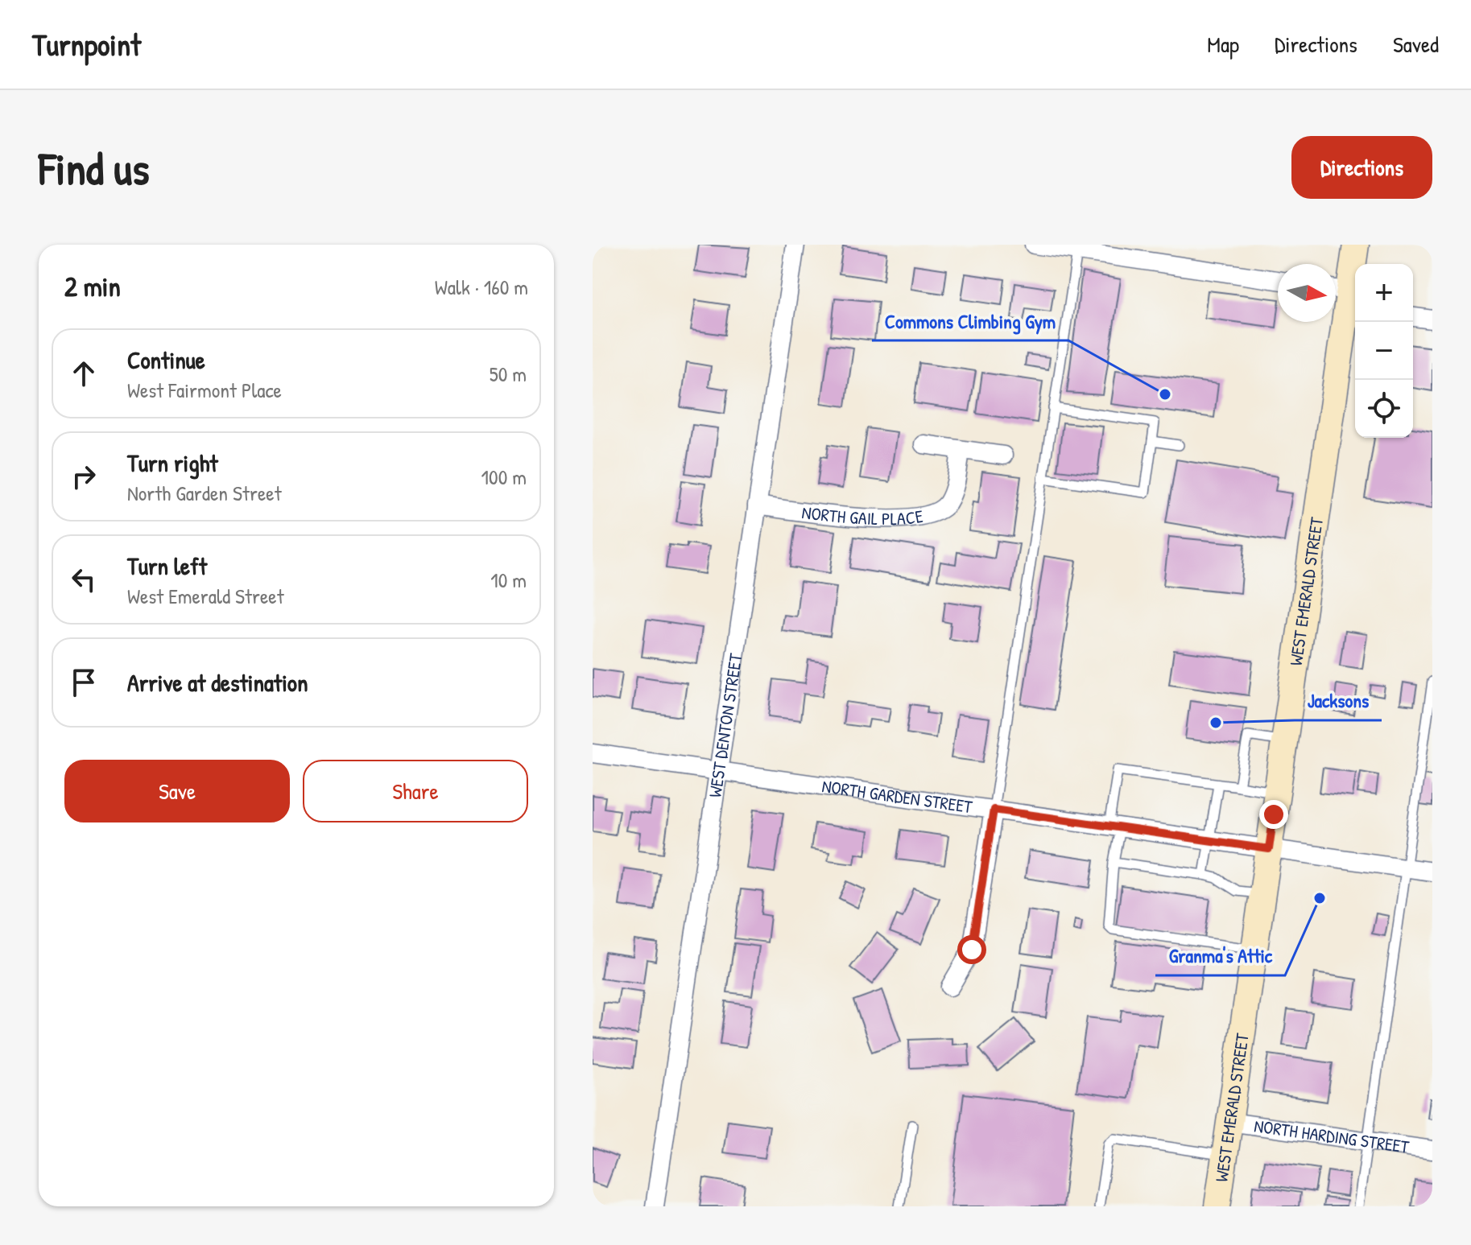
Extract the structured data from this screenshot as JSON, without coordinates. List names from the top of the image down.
{
  "streets": {
    "street": [
      "NORTH GAIL PLACE",
      "WEST EMERALD STREET",
      "WEST DENTON STREET",
      "NORTH GARDEN STREET",
      "NORTH HARDING STREET"
    ]
  },
  "crossings": [
    ["NORTH GAIL PLACE", "WEST DENTON STREET"],
    ["WEST EMERALD STREET", "NORTH GARDEN STREET"],
    ["WEST EMERALD STREET", "NORTH HARDING STREET"],
    ["WEST DENTON STREET", "NORTH GARDEN STREET"]
  ],
  "places": ["Commons Climbing Gym", "Jacksons", "Granma's Attic"],
  "north": "right",
  "page": {
    "header": "Turnpoint",
    "nav": ["Map", "Directions", "Saved"],
    "buttons": [
      "Directions",
      ["Save", "Share"]
    ],
    "title": "Find us",
    "heading": ["2 min", "Walk · 160 m"],
    "map_buttons": ["+", "−"],
    "list": [
      ["Continue", "West Fairmont Place", "50 m"],
      ["Turn right", "North Garden Street", "100 m"],
      ["Turn left", "West Emerald Street", "10 m"],
      "Arrive at destination"
    ]
  }
}
